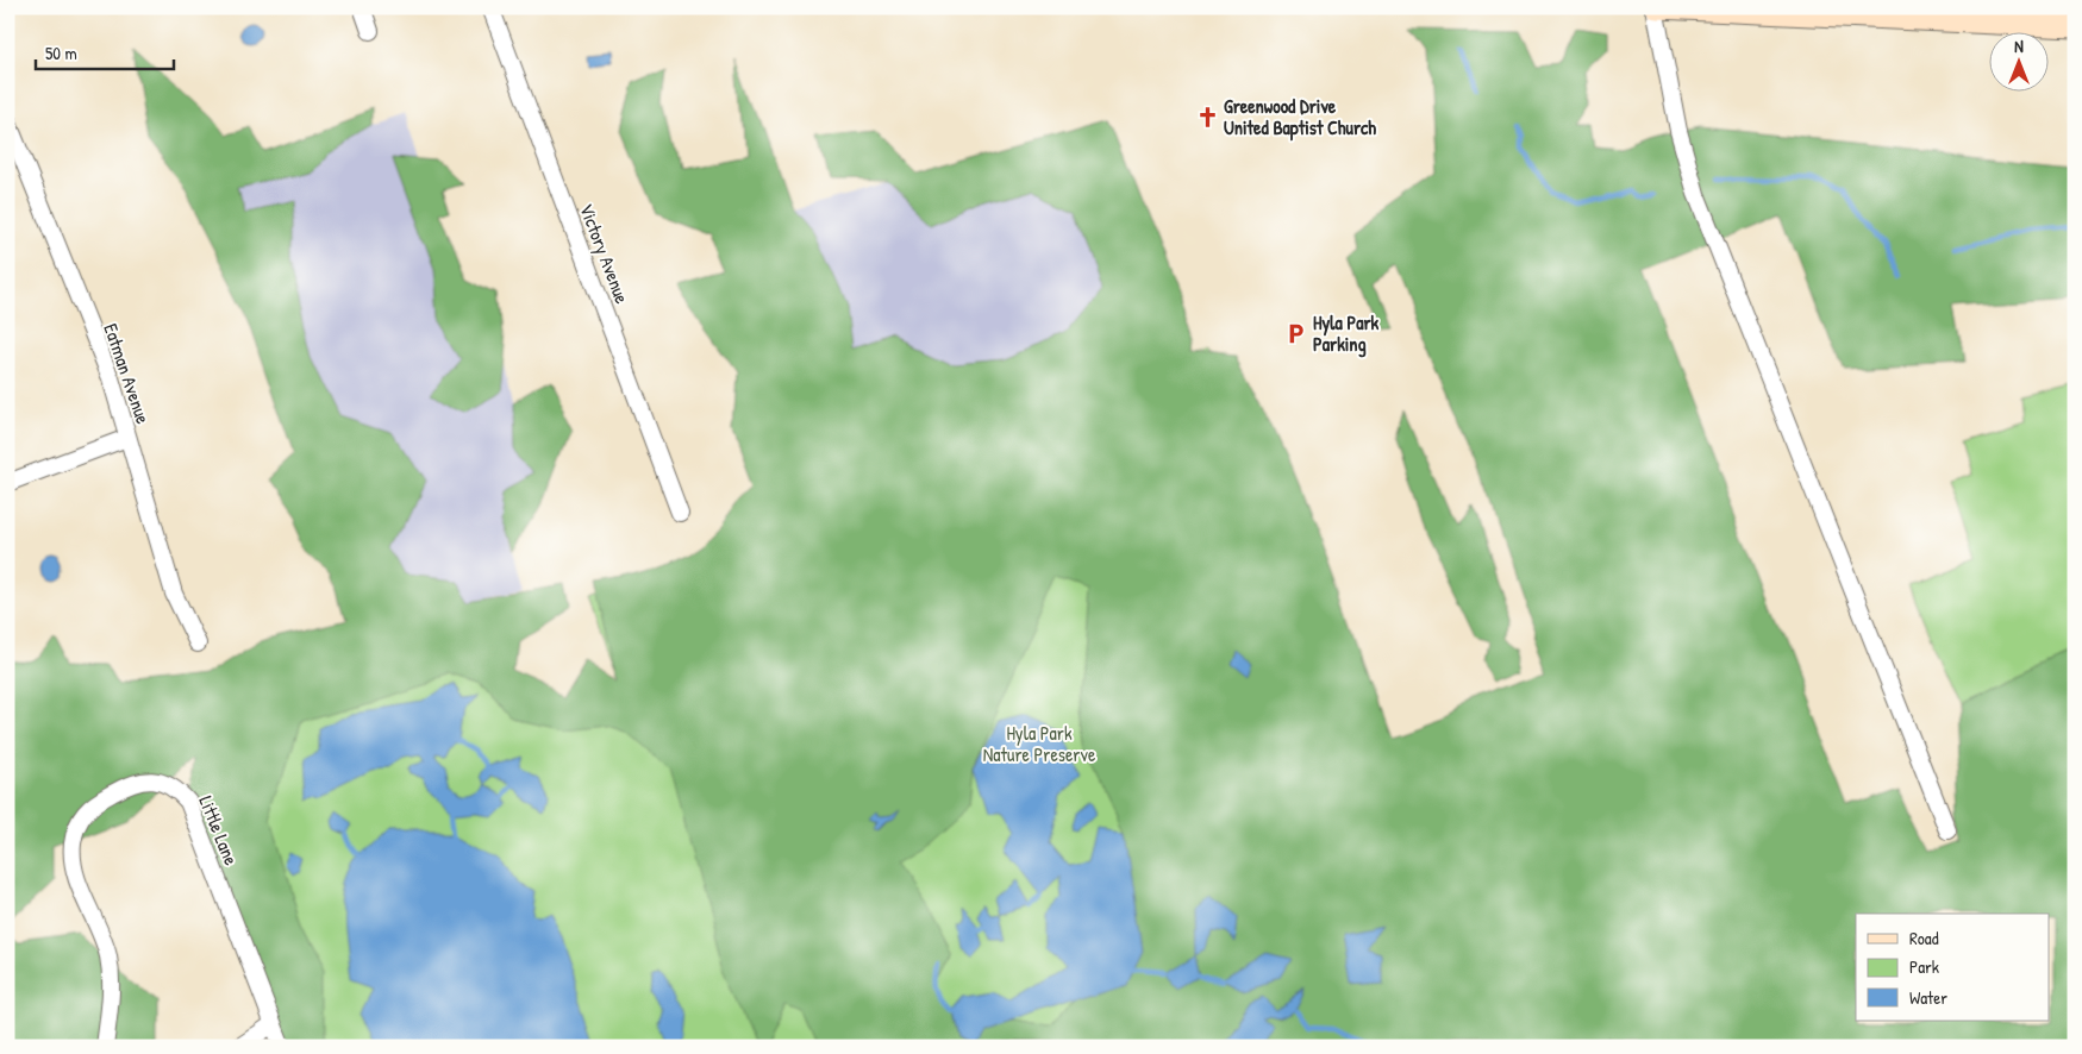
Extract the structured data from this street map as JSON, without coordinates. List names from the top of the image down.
{
  "streets": {
    "street": ["Victory Avenue", "Eatman Avenue", "Little Lane"]
  },
  "parks": ["Hyla Park Nature Preserve"],
  "places": {
    "church": ["Greenwood Drive United Baptist Church"],
    "parking": ["Hyla Park Parking"]
  },
  "legend": ["Road", "Park", "Water"],
  "scale_bar": "50 m",
  "north": "top"
}
